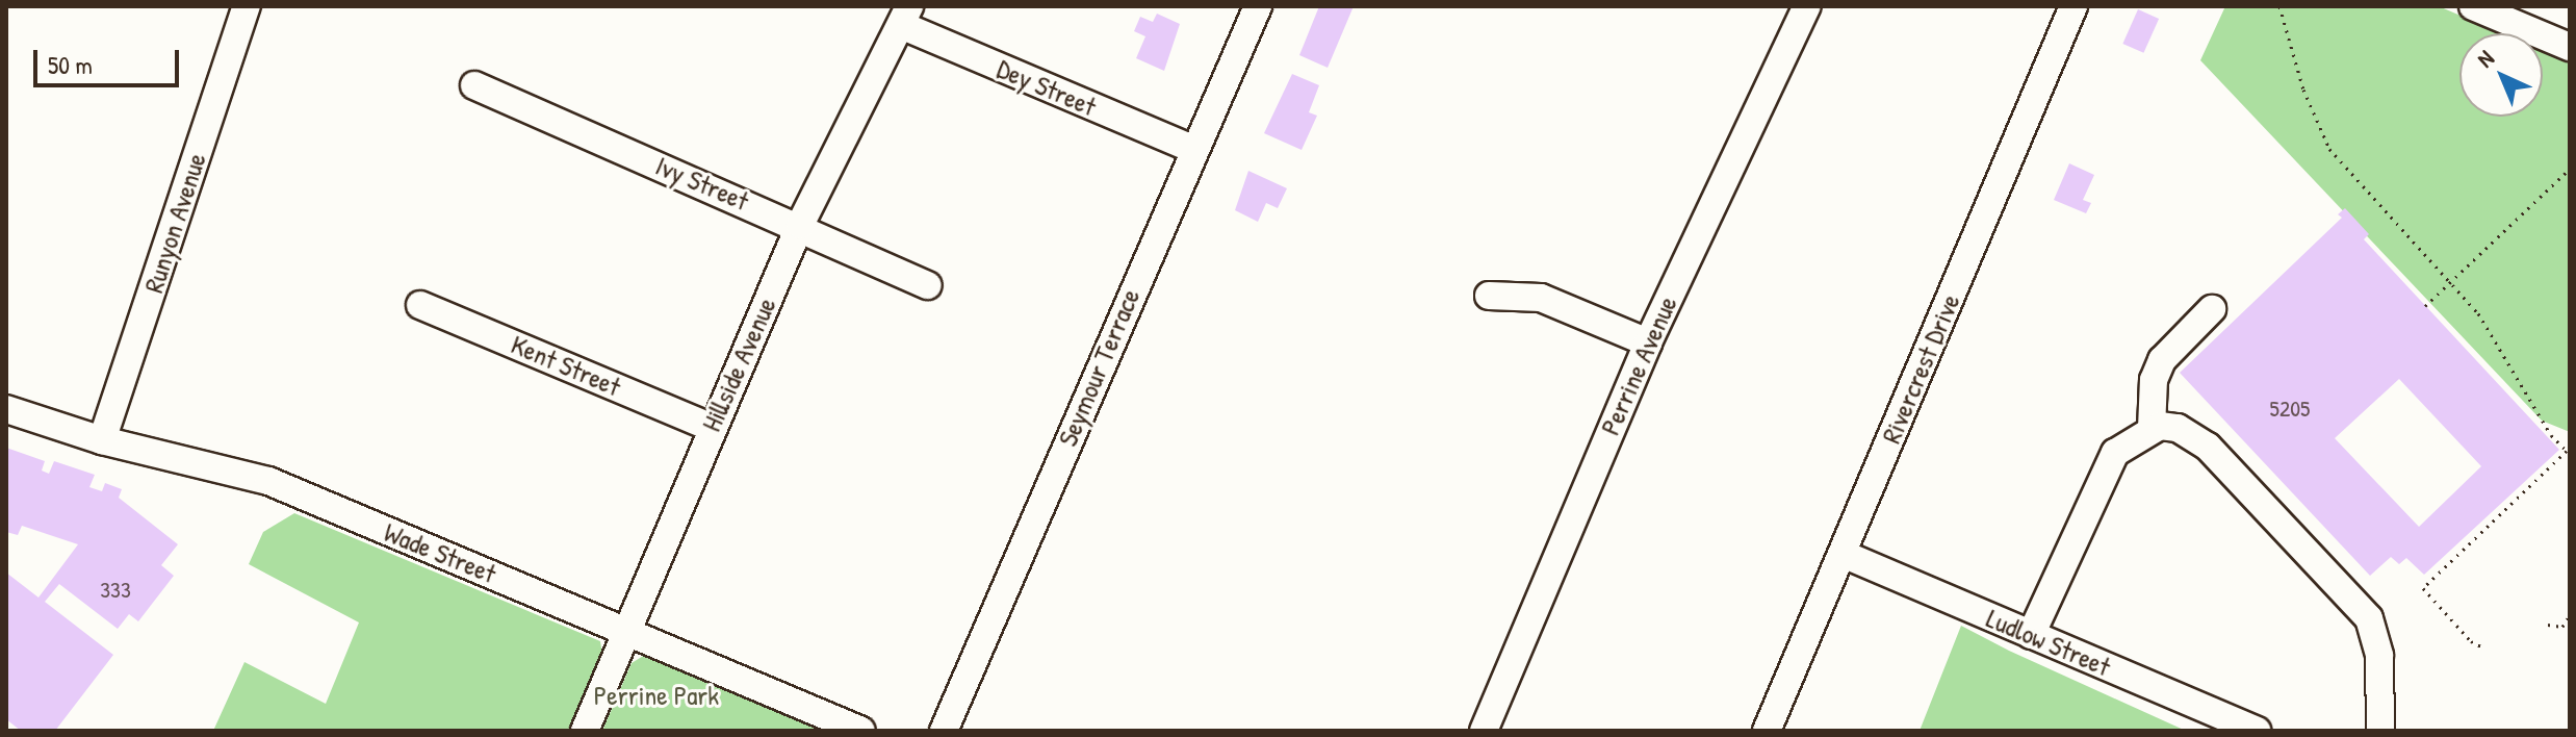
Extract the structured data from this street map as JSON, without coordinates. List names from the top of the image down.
{
  "streets": {
    "street": [
      "Dey Street",
      "Ivy Street",
      "Runyon Avenue",
      "Hillside Avenue",
      "Kent Street",
      "Perrine Avenue",
      "Seymour Terrace",
      "Rivercrest Drive",
      "Wade Street",
      "Ludlow Street"
    ]
  },
  "crossings": [
    ["Dey Street", "Hillside Avenue"],
    ["Dey Street", "Seymour Terrace"],
    ["Ivy Street", "Hillside Avenue"],
    ["Runyon Avenue", "Wade Street"],
    ["Hillside Avenue", "Kent Street"],
    ["Hillside Avenue", "Wade Street"],
    ["Rivercrest Drive", "Ludlow Street"]
  ],
  "parks": ["Perrine Park"],
  "house_numbers": ["5205", "333"],
  "scale_bar": "50 m",
  "north": "top left"
}
